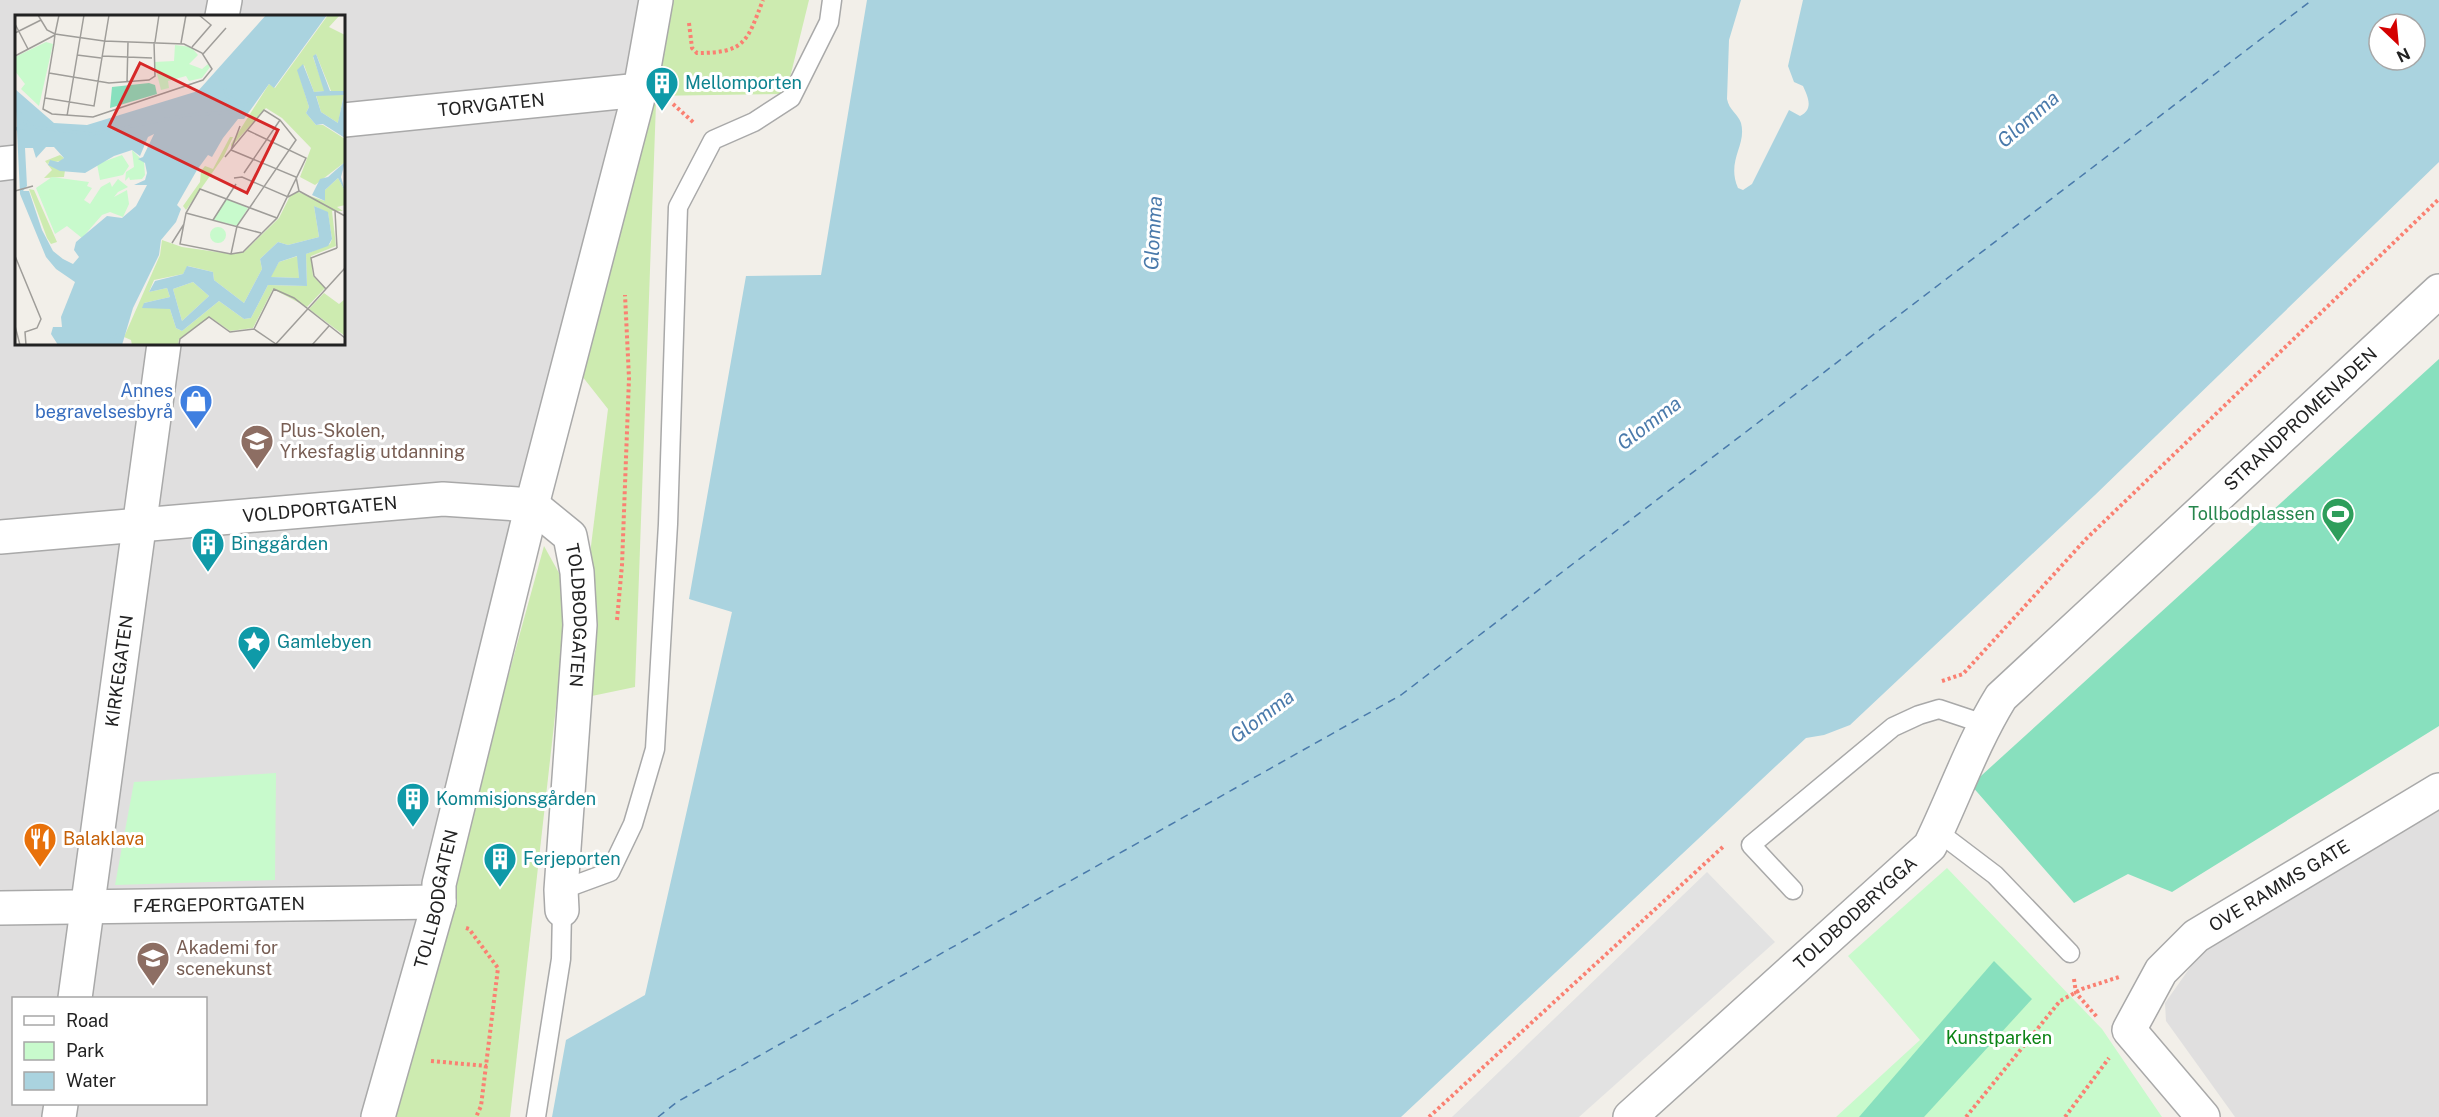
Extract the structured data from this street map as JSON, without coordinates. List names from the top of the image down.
{
  "streets": {
    "street": [
      "TORVGATEN",
      "STRANDPROMENADEN",
      "VOLDPORTGATEN",
      "TOLDBODGATEN",
      "KIRKEGATEN",
      "OVE RAMMS GATE",
      "TOLLBODGATEN",
      "FÆRGEPORTGATEN",
      "TOLDBODBRYGGA"
    ]
  },
  "crossings": [
    ["STRANDPROMENADEN", "TOLDBODBRYGGA"],
    ["VOLDPORTGATEN", "TOLDBODGATEN"],
    ["VOLDPORTGATEN", "KIRKEGATEN"],
    ["VOLDPORTGATEN", "TOLLBODGATEN"],
    ["TOLDBODGATEN", "TOLLBODGATEN"],
    ["KIRKEGATEN", "FÆRGEPORTGATEN"],
    ["TOLLBODGATEN", "FÆRGEPORTGATEN"]
  ],
  "water": ["Glomma"],
  "parks": ["Kunstparken"],
  "places": {
    "building": [
      "Mellomporten",
      "Binggården",
      "Kommisjonsgården",
      "Ferjeporten"
    ],
    "shop": ["Annes begravelsesbyrå"],
    "school or university": ["Plus-Skolen, Yrkesfaglig utdanning", "Akademi for scenekunst"],
    "sports": ["Tollbodplassen"],
    "place": ["Gamlebyen"],
    "restaurant": ["Balaklava"]
  },
  "legend": ["Road", "Park", "Water"],
  "north": "bottom right"
}
